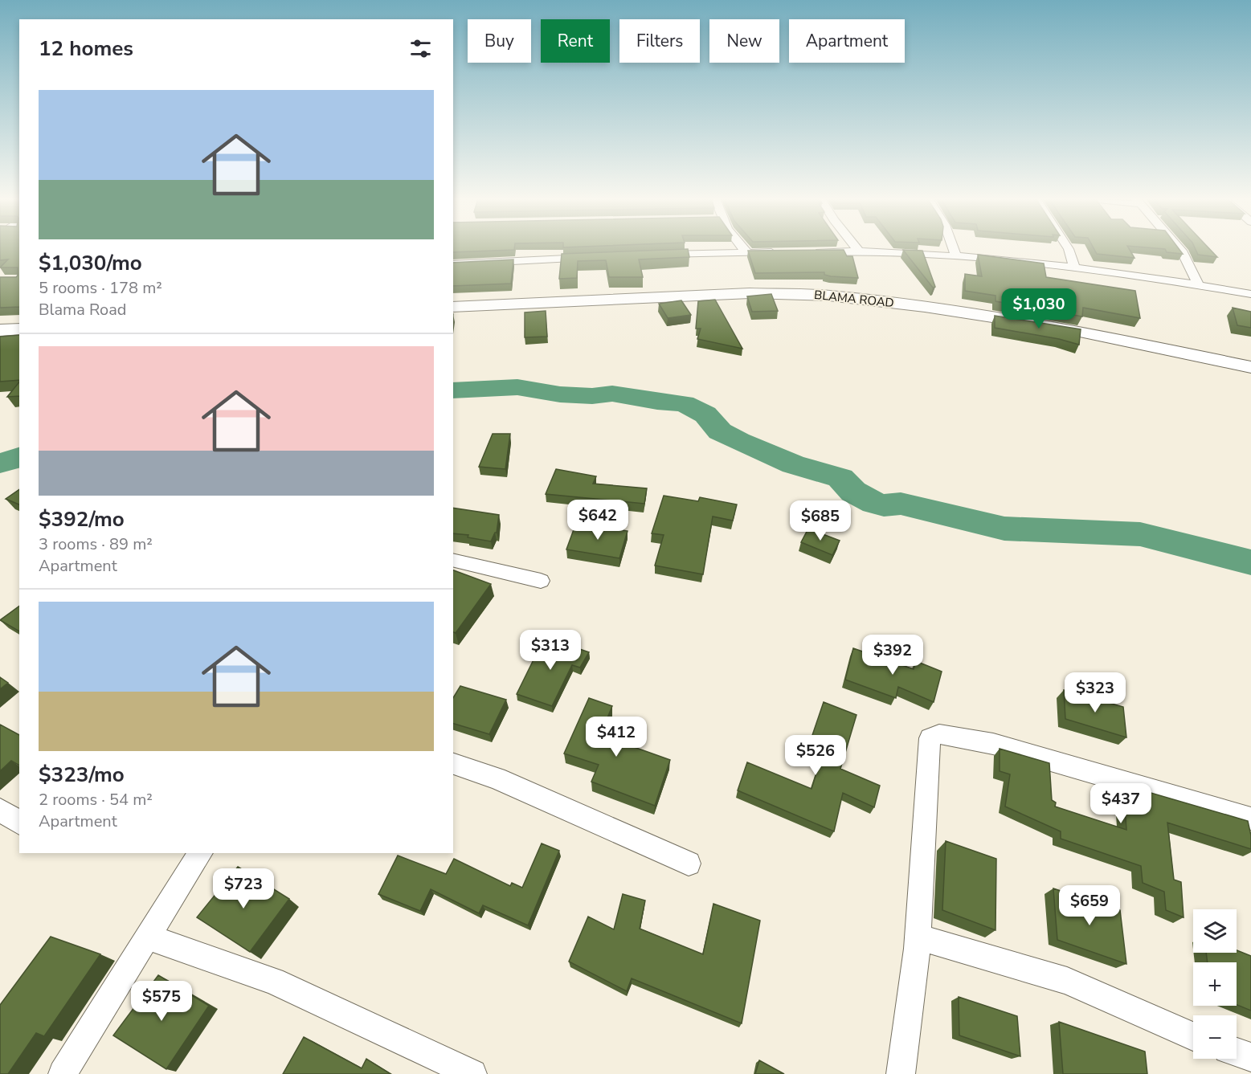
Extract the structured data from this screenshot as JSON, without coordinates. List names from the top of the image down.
{
  "streets": {
    "street": ["BLAMA ROAD"]
  },
  "page": {
    "chip": [
      "Buy",
      "Rent",
      "Filters",
      "New",
      "Apartment"
    ],
    "heading": "12 homes",
    "list": [
      {
        "name": "$1,030/mo",
        "note": "5 rooms · 178 m² · Blama Road"
      },
      {
        "name": "$392/mo",
        "note": "3 rooms · 89 m² · Apartment"
      },
      {
        "name": "$323/mo",
        "note": "2 rooms · 54 m² · Apartment"
      }
    ],
    "price": [
      "$1,030",
      "$642",
      "$685",
      "$313",
      "$392",
      "$323",
      "$412",
      "$526",
      "$437",
      "$723",
      "$659",
      "$575"
    ],
    "map_buttons": ["+", "−"]
  }
}
